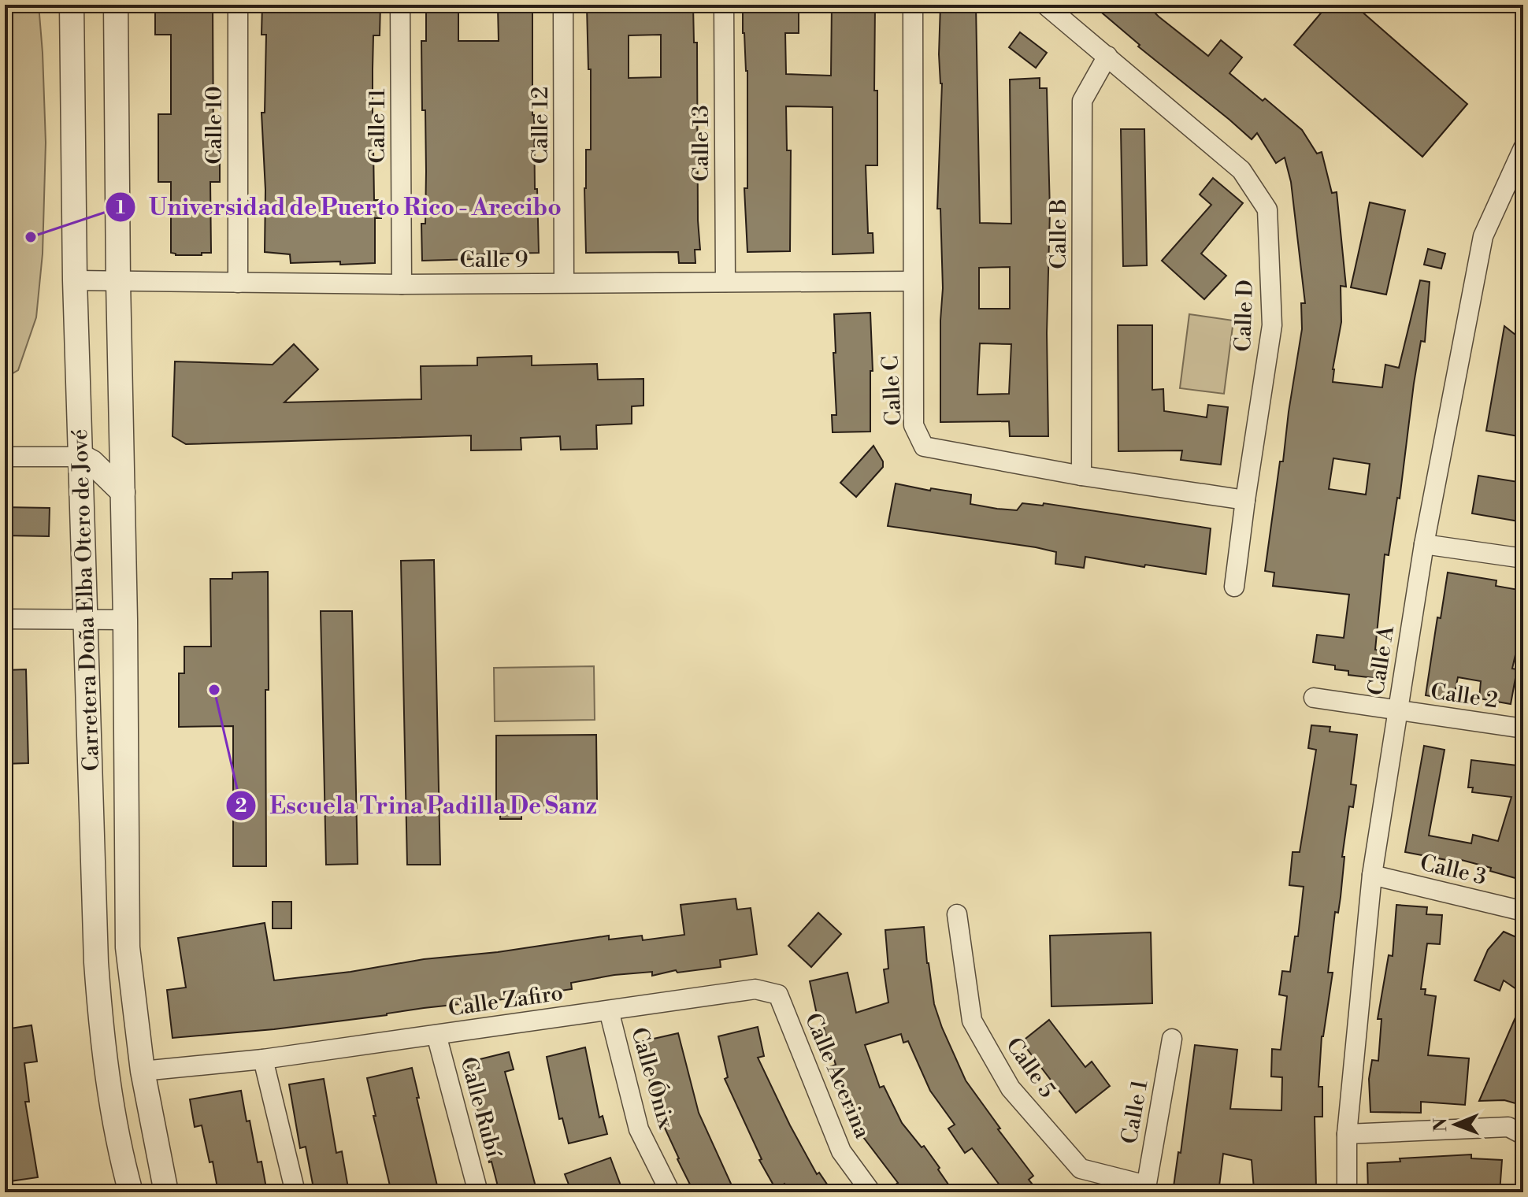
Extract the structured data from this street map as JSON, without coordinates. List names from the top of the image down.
{
  "streets": {
    "street": [
      "Calle 10",
      "Calle 12",
      "Calle 11",
      "Calle 13",
      "Calle B",
      "Calle 9",
      "Calle D",
      "Calle C",
      "Carretera Doña Elba Otero de Jové",
      "Calle A",
      "Calle 2",
      "Calle 3",
      "Calle Zafiro",
      "Calle 5",
      "Calle Acerina",
      "Calle Ónix",
      "Calle Rubí",
      "Calle 1"
    ]
  },
  "crossings": [
    ["Calle 10", "Calle 9"],
    ["Calle 12", "Calle 9"],
    ["Calle 11", "Calle 9"],
    ["Calle 13", "Calle 9"],
    ["Calle B", "Calle D"],
    ["Calle B", "Calle C"],
    ["Calle 9", "Calle C"],
    ["Calle 9", "Carretera Doña Elba Otero de Jové"],
    ["Calle D", "Calle C"],
    ["Carretera Doña Elba Otero de Jové", "Calle Zafiro"],
    ["Calle A", "Calle 2"],
    ["Calle A", "Calle 3"],
    ["Calle Zafiro", "Calle Acerina"],
    ["Calle Zafiro", "Calle Ónix"],
    ["Calle Zafiro", "Calle Rubí"],
    ["Calle 5", "Calle 1"]
  ],
  "places": ["Universidad de Puerto Rico - Arecibo", "Escuela Trina Padilla De Sanz"],
  "north": "left"
}
